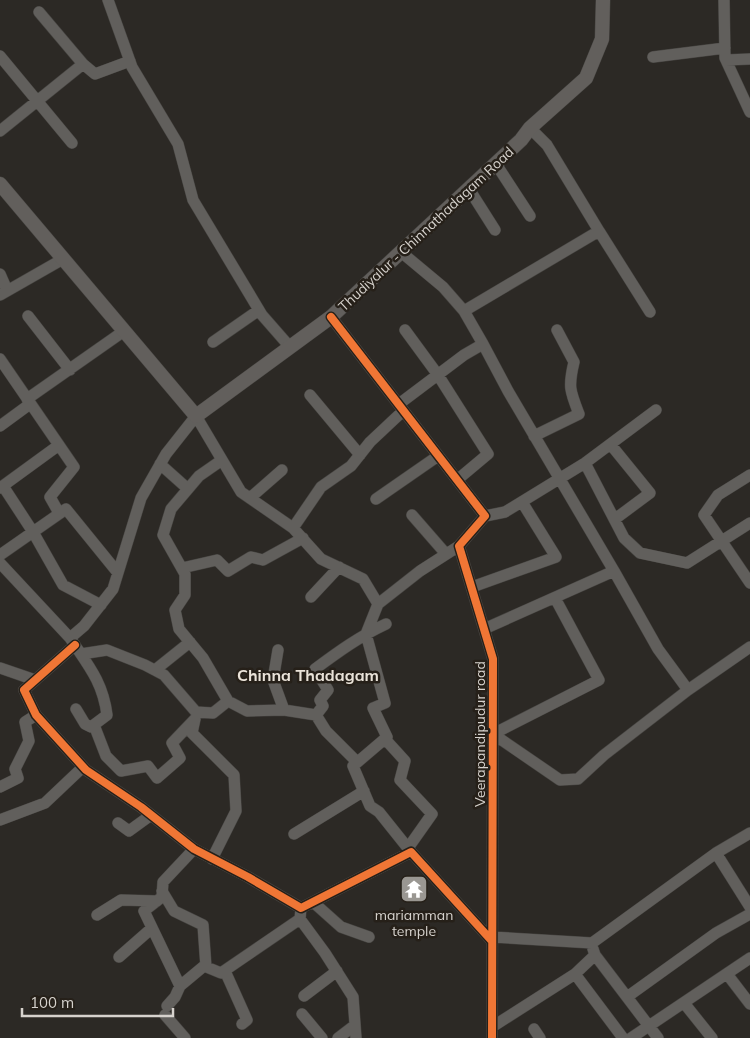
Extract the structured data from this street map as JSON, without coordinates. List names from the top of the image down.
{
  "streets": {
    "main road": ["Thudiyalur - Chinnathadagam Road"],
    "street": ["Veerapandipudur road"]
  },
  "districts": ["Chinna Thadagam"],
  "places": {
    "temple": ["mariamman temple"]
  },
  "scale_bar": "100 m"
}
